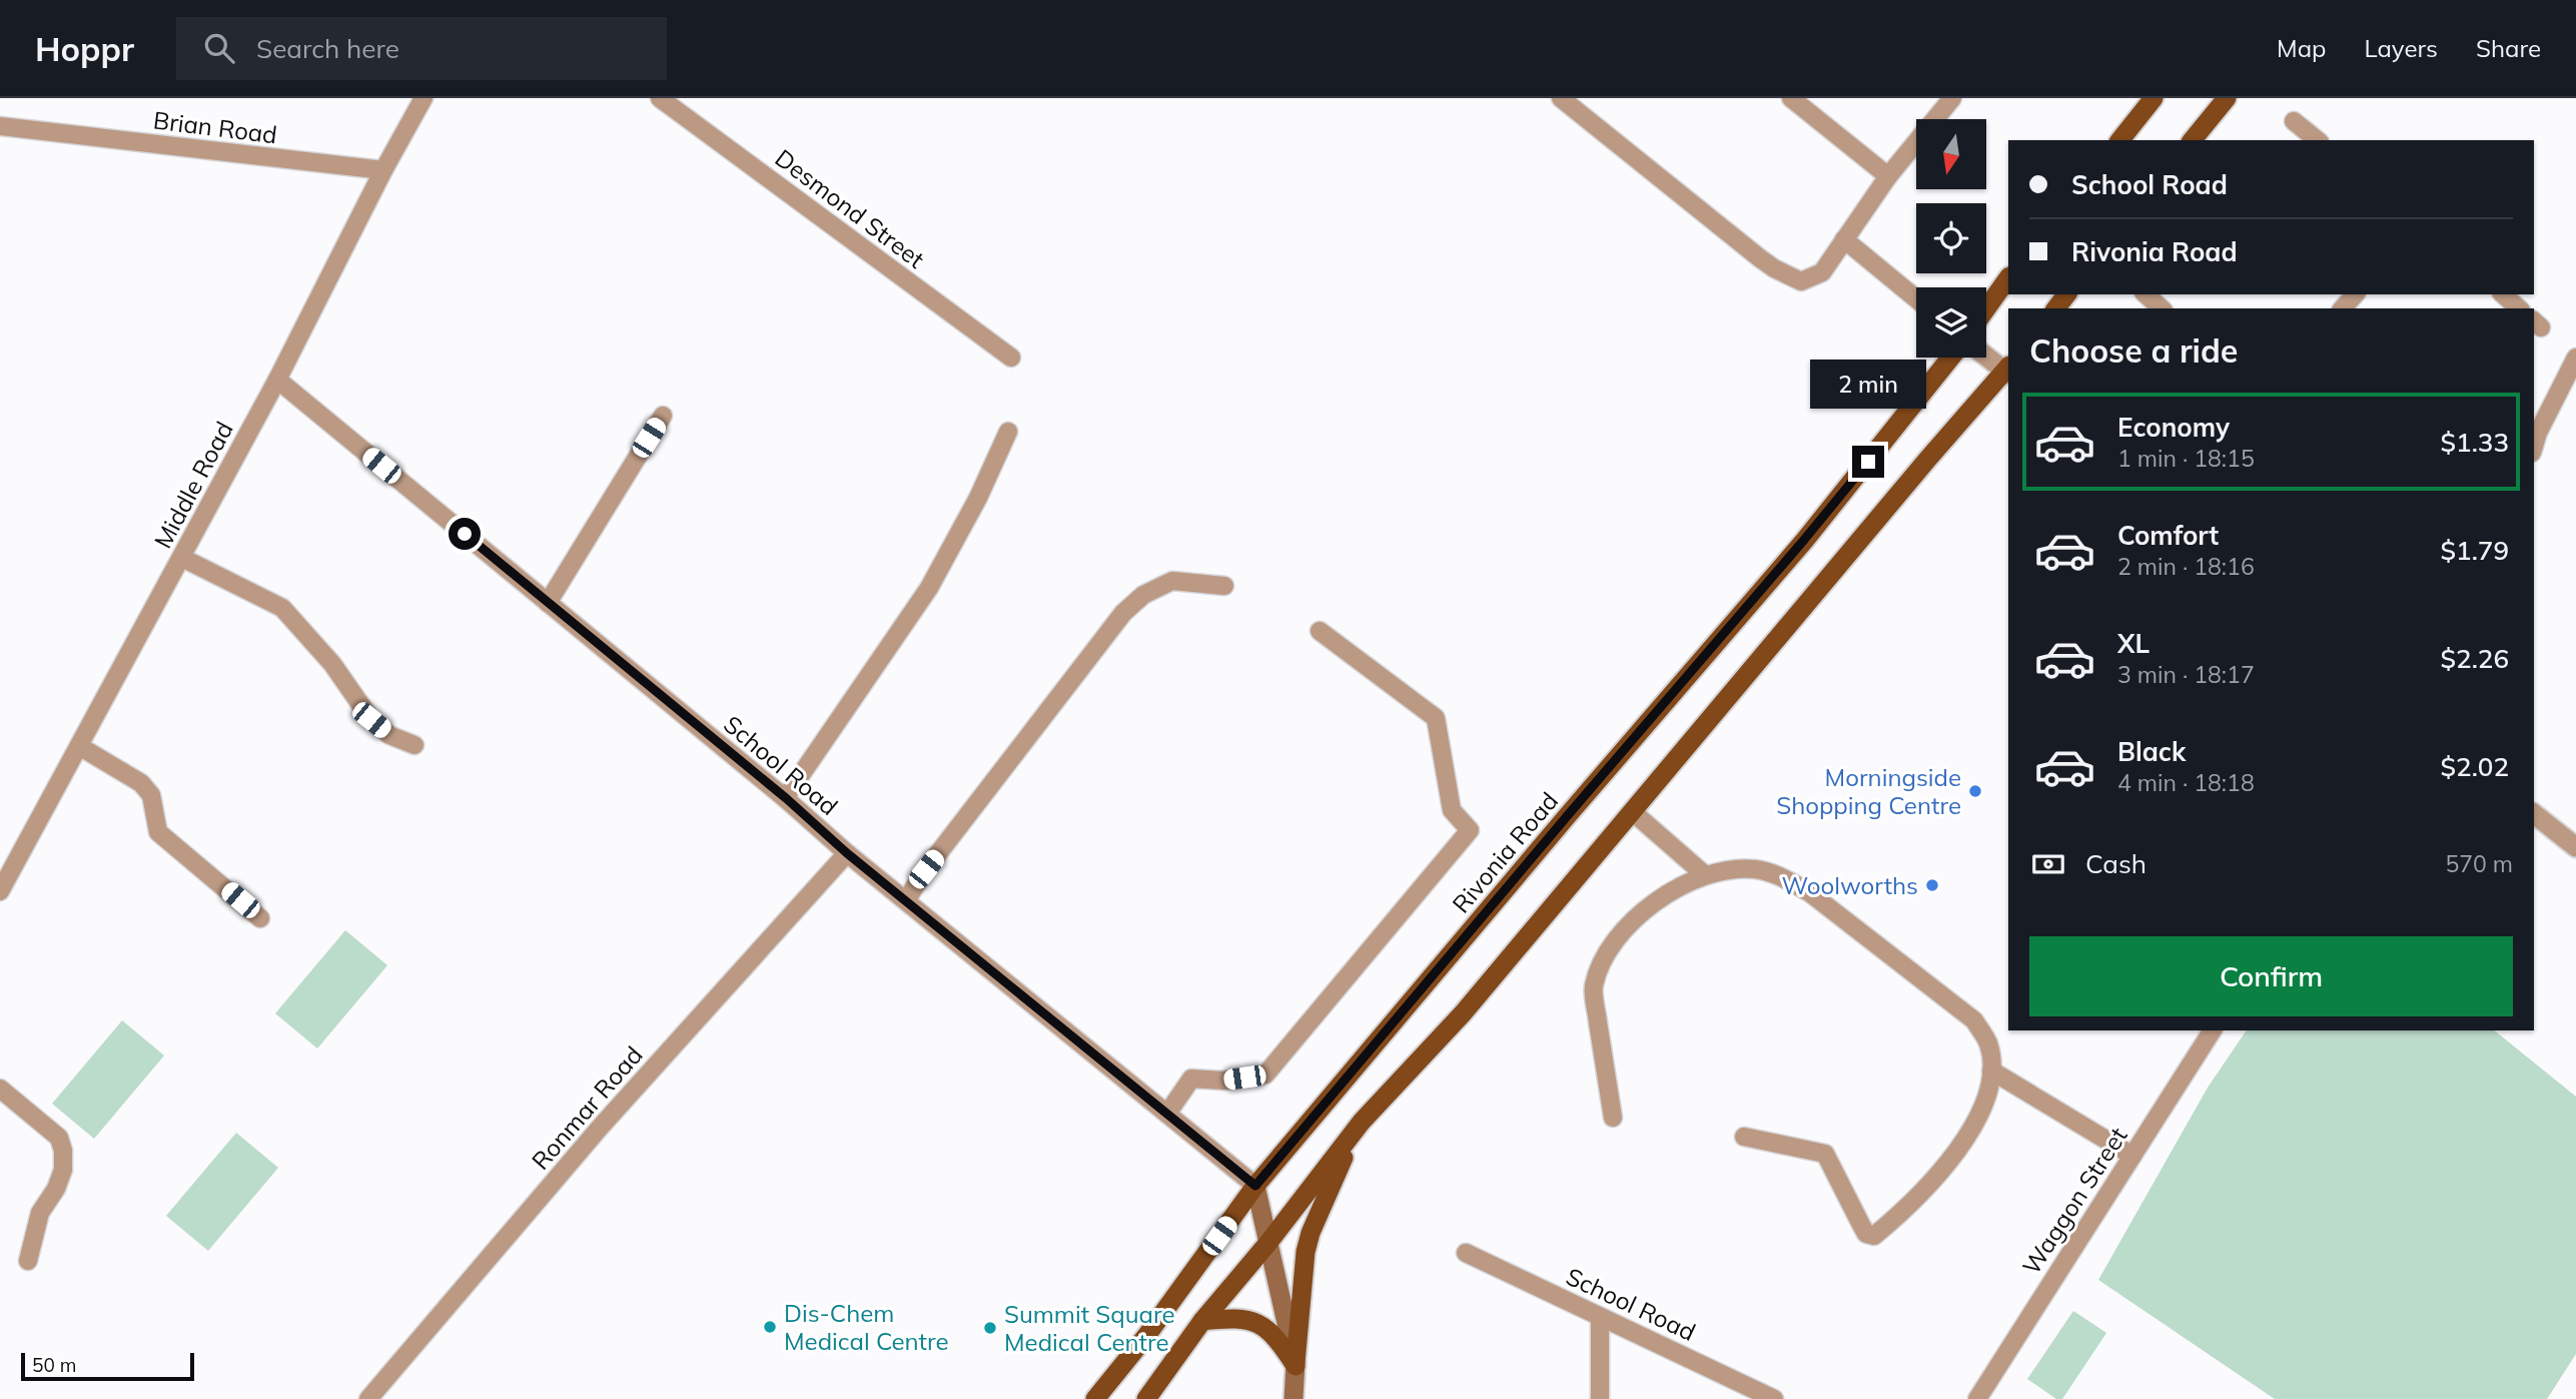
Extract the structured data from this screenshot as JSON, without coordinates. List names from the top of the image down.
{
  "streets": {
    "main road": ["Rivonia Road"],
    "street": [
      "Brian Road",
      "Desmond Street",
      "Middle Road",
      "School Road",
      "Ronmar Road",
      "Waggon Street"
    ]
  },
  "crossings": [
    ["Brian Road", "Middle Road"],
    ["Middle Road", "School Road"],
    ["School Road", "Rivonia Road"],
    ["School Road", "Ronmar Road"]
  ],
  "places": [
    "Morningside Shopping Centre",
    "Woolworths",
    "Dis-Chem Medical Centre",
    "Summit Square Medical Centre"
  ],
  "scale_bar": "50 m",
  "north": "bottom",
  "page": {
    "header": "Hoppr",
    "search": "Search here",
    "nav": ["Map", "Layers", "Share"],
    "banner": ["School Road", "Rivonia Road"],
    "heading": "Choose a ride",
    "bubble": "2 min",
    "list": [
      {
        "name": "Economy",
        "note": "1 min · 18:15",
        "value": "$1.33"
      },
      {
        "name": "Comfort",
        "note": "2 min · 18:16",
        "value": "$1.79"
      },
      {
        "name": "XL",
        "note": "3 min · 18:17",
        "value": "$2.26"
      },
      {
        "name": "Black",
        "note": "4 min · 18:18",
        "value": "$2.02"
      }
    ],
    "pay": ["Cash", "570 m"],
    "buttons": "Confirm",
    "scale": "50 m"
  }
}
